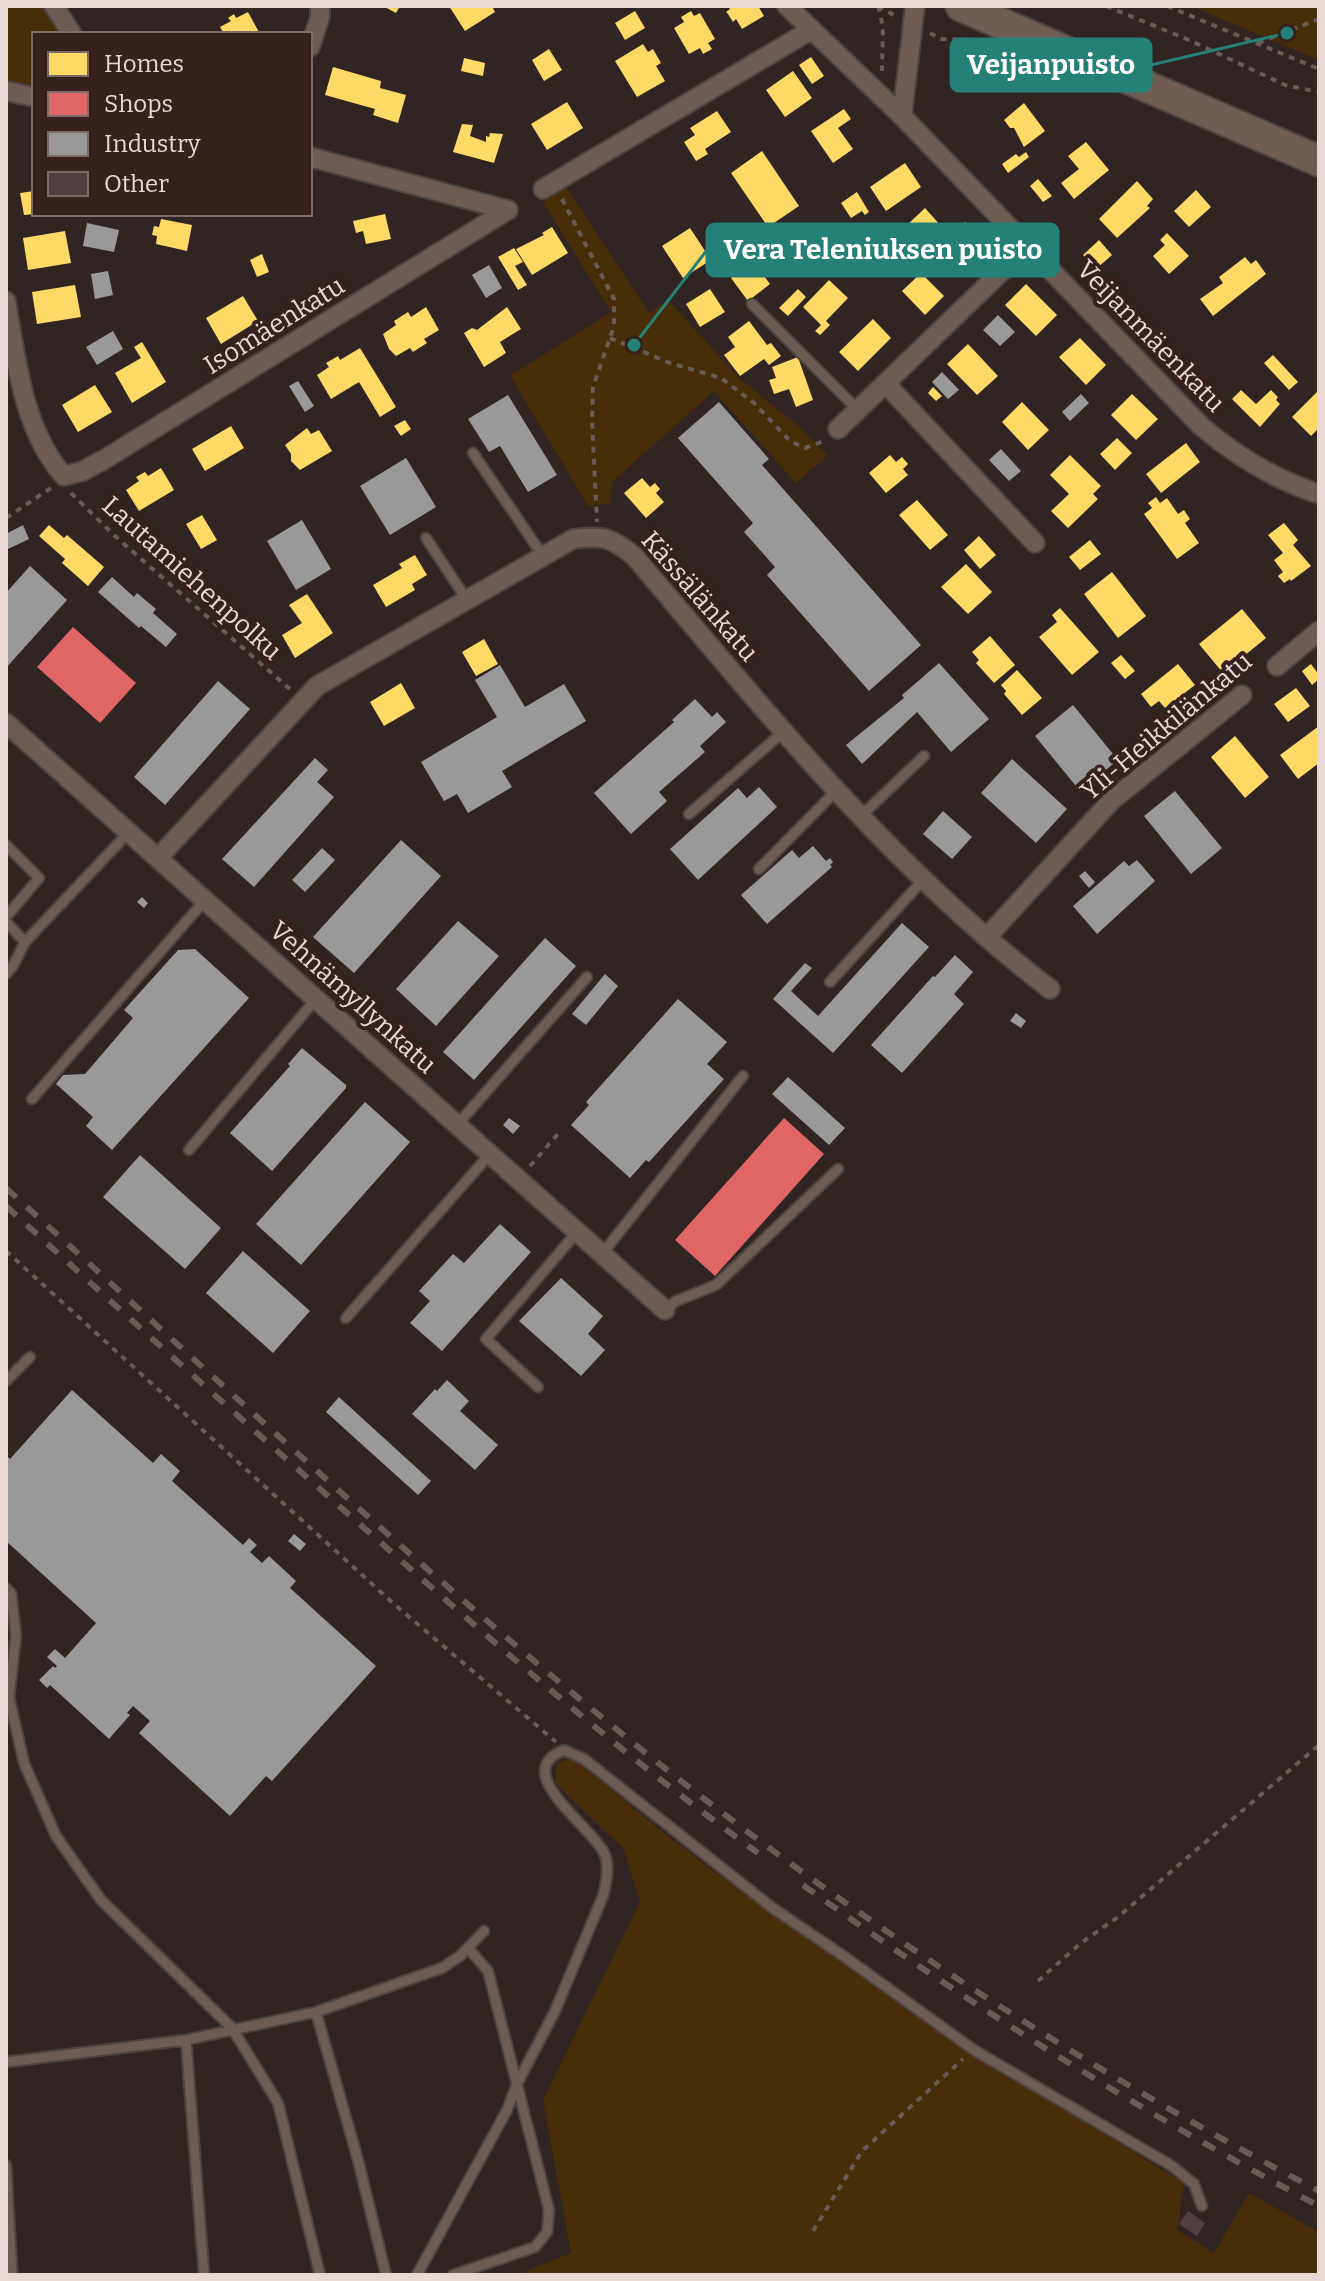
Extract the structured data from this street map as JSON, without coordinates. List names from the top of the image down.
{
  "streets": {
    "street": [
      "Isomäenkatu",
      "Veijanmäenkatu",
      "Kässälänkatu",
      "Yli-Heikkilänkatu",
      "Vehnämyllynkatu"
    ],
    "path": ["Lautamiehenpolku"]
  },
  "crossings": [
    ["Isomäenkatu", "Lautamiehenpolku"],
    ["Kässälänkatu", "Yli-Heikkilänkatu"]
  ],
  "places": ["Veijanpuisto", "Vera Teleniuksen puisto"],
  "legend": [
    "Homes",
    "Shops",
    "Industry",
    "Other"
  ]
}
